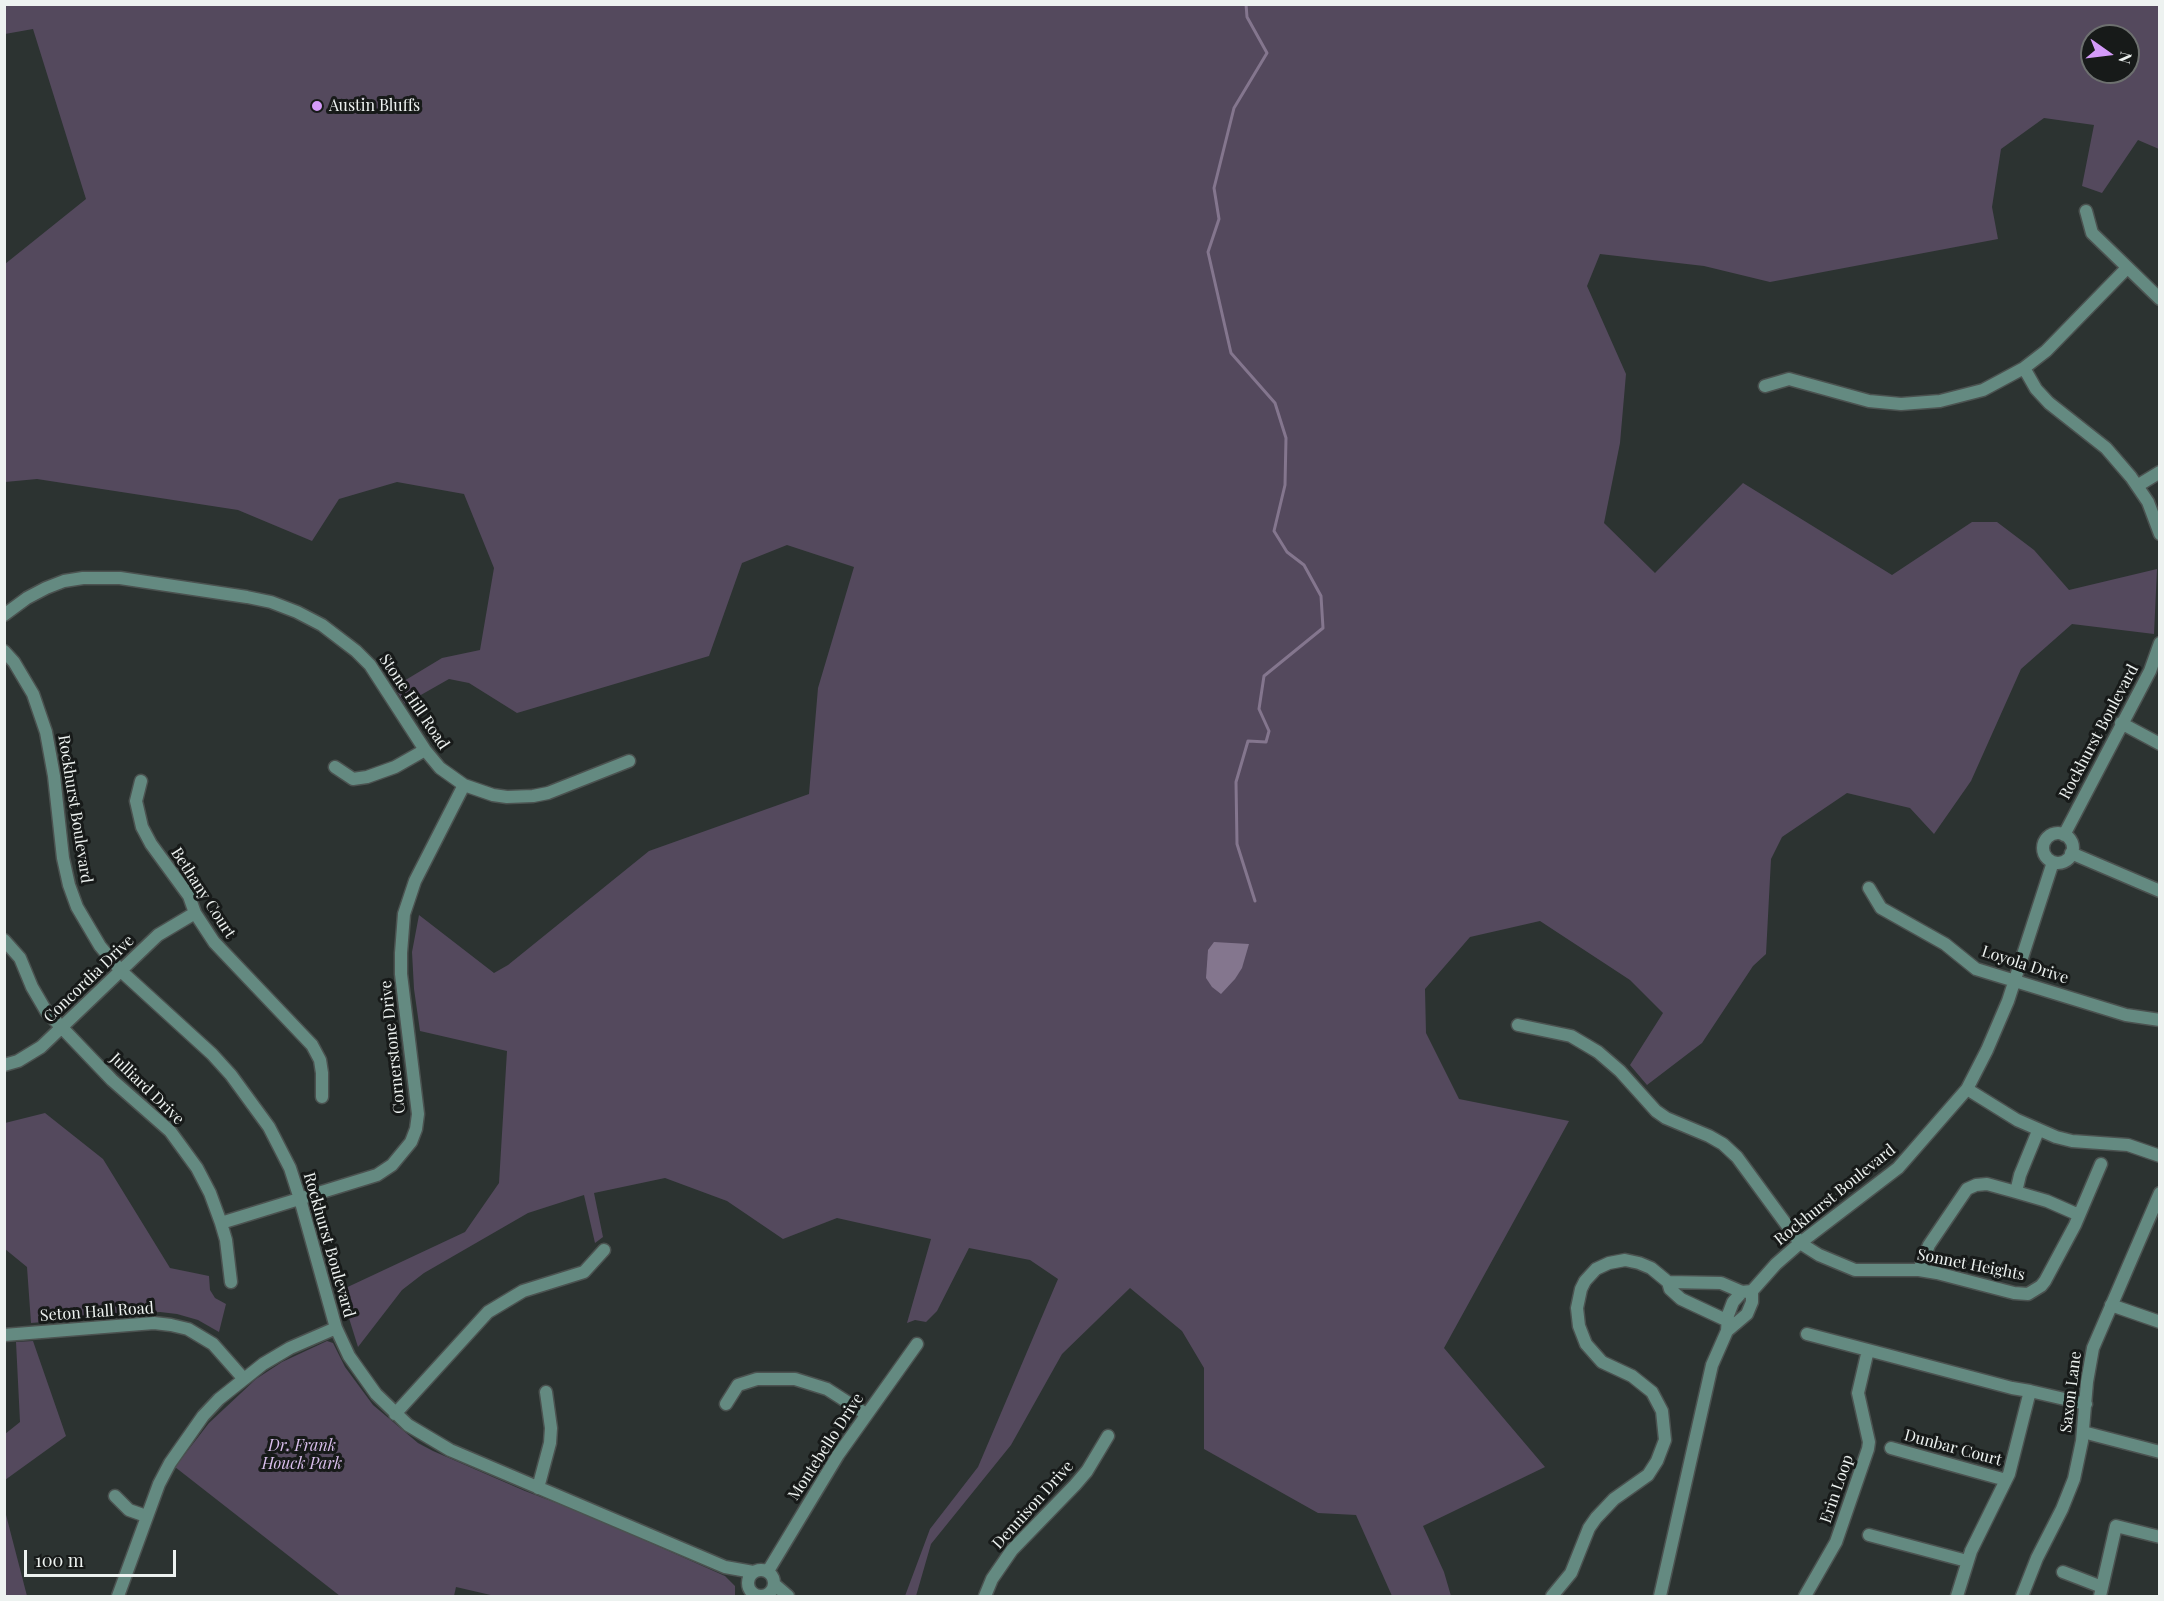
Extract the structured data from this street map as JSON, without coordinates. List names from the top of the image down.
{
  "streets": {
    "street": [
      "Stone Hill Road",
      "Rockhurst Boulevard",
      "Bethany Court",
      "Loyola Drive",
      "Concordia Drive",
      "Cornerstone Drive",
      "Julliard Drive",
      "Sonnet Heights",
      "Seton Hall Road",
      "Saxon Lane",
      "Montebello Drive",
      "Dunbar Court",
      "Erin Loop",
      "Dennison Drive"
    ]
  },
  "crossings": [
    ["Stone Hill Road", "Cornerstone Drive"],
    ["Rockhurst Boulevard", "Loyola Drive"],
    ["Rockhurst Boulevard", "Concordia Drive"],
    ["Rockhurst Boulevard", "Cornerstone Drive"],
    ["Rockhurst Boulevard", "Sonnet Heights"],
    ["Rockhurst Boulevard", "Montebello Drive"],
    ["Bethany Court", "Concordia Drive"],
    ["Concordia Drive", "Julliard Drive"],
    ["Cornerstone Drive", "Julliard Drive"]
  ],
  "parks": ["Dr. Frank Houck Park"],
  "places": ["Austin Bluffs"],
  "scale_bar": "100 m",
  "north": "right"
}
